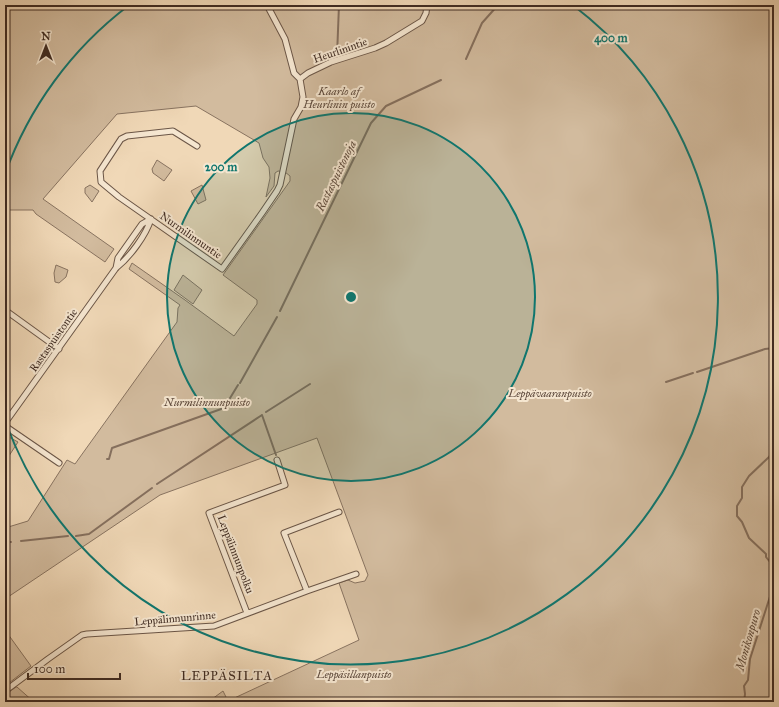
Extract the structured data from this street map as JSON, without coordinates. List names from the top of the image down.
{
  "streets": {
    "street": [
      "Heurlinintie",
      "Nurmilinnuntie",
      "Rastaspuistontie",
      "Leppälinnunpolku",
      "Leppälinnunrinne"
    ]
  },
  "crossings": [
    ["Heurlinintie", "Nurmilinnuntie"],
    ["Nurmilinnuntie", "Rastaspuistontie"],
    ["Leppälinnunpolku", "Leppälinnunrinne"]
  ],
  "districts": ["LEPPÄSILTA"],
  "water": ["Rastaspuistonoja", "Monikonpuro"],
  "parks": [
    "Kaarlo af Heurlinin puisto",
    "Leppävaaranpuisto",
    "Nurmilinnunpuisto",
    "Leppäsillanpuisto"
  ],
  "scale_bar": "100 m",
  "north": "top",
  "rings": ["400 m", "200 m"]
}
